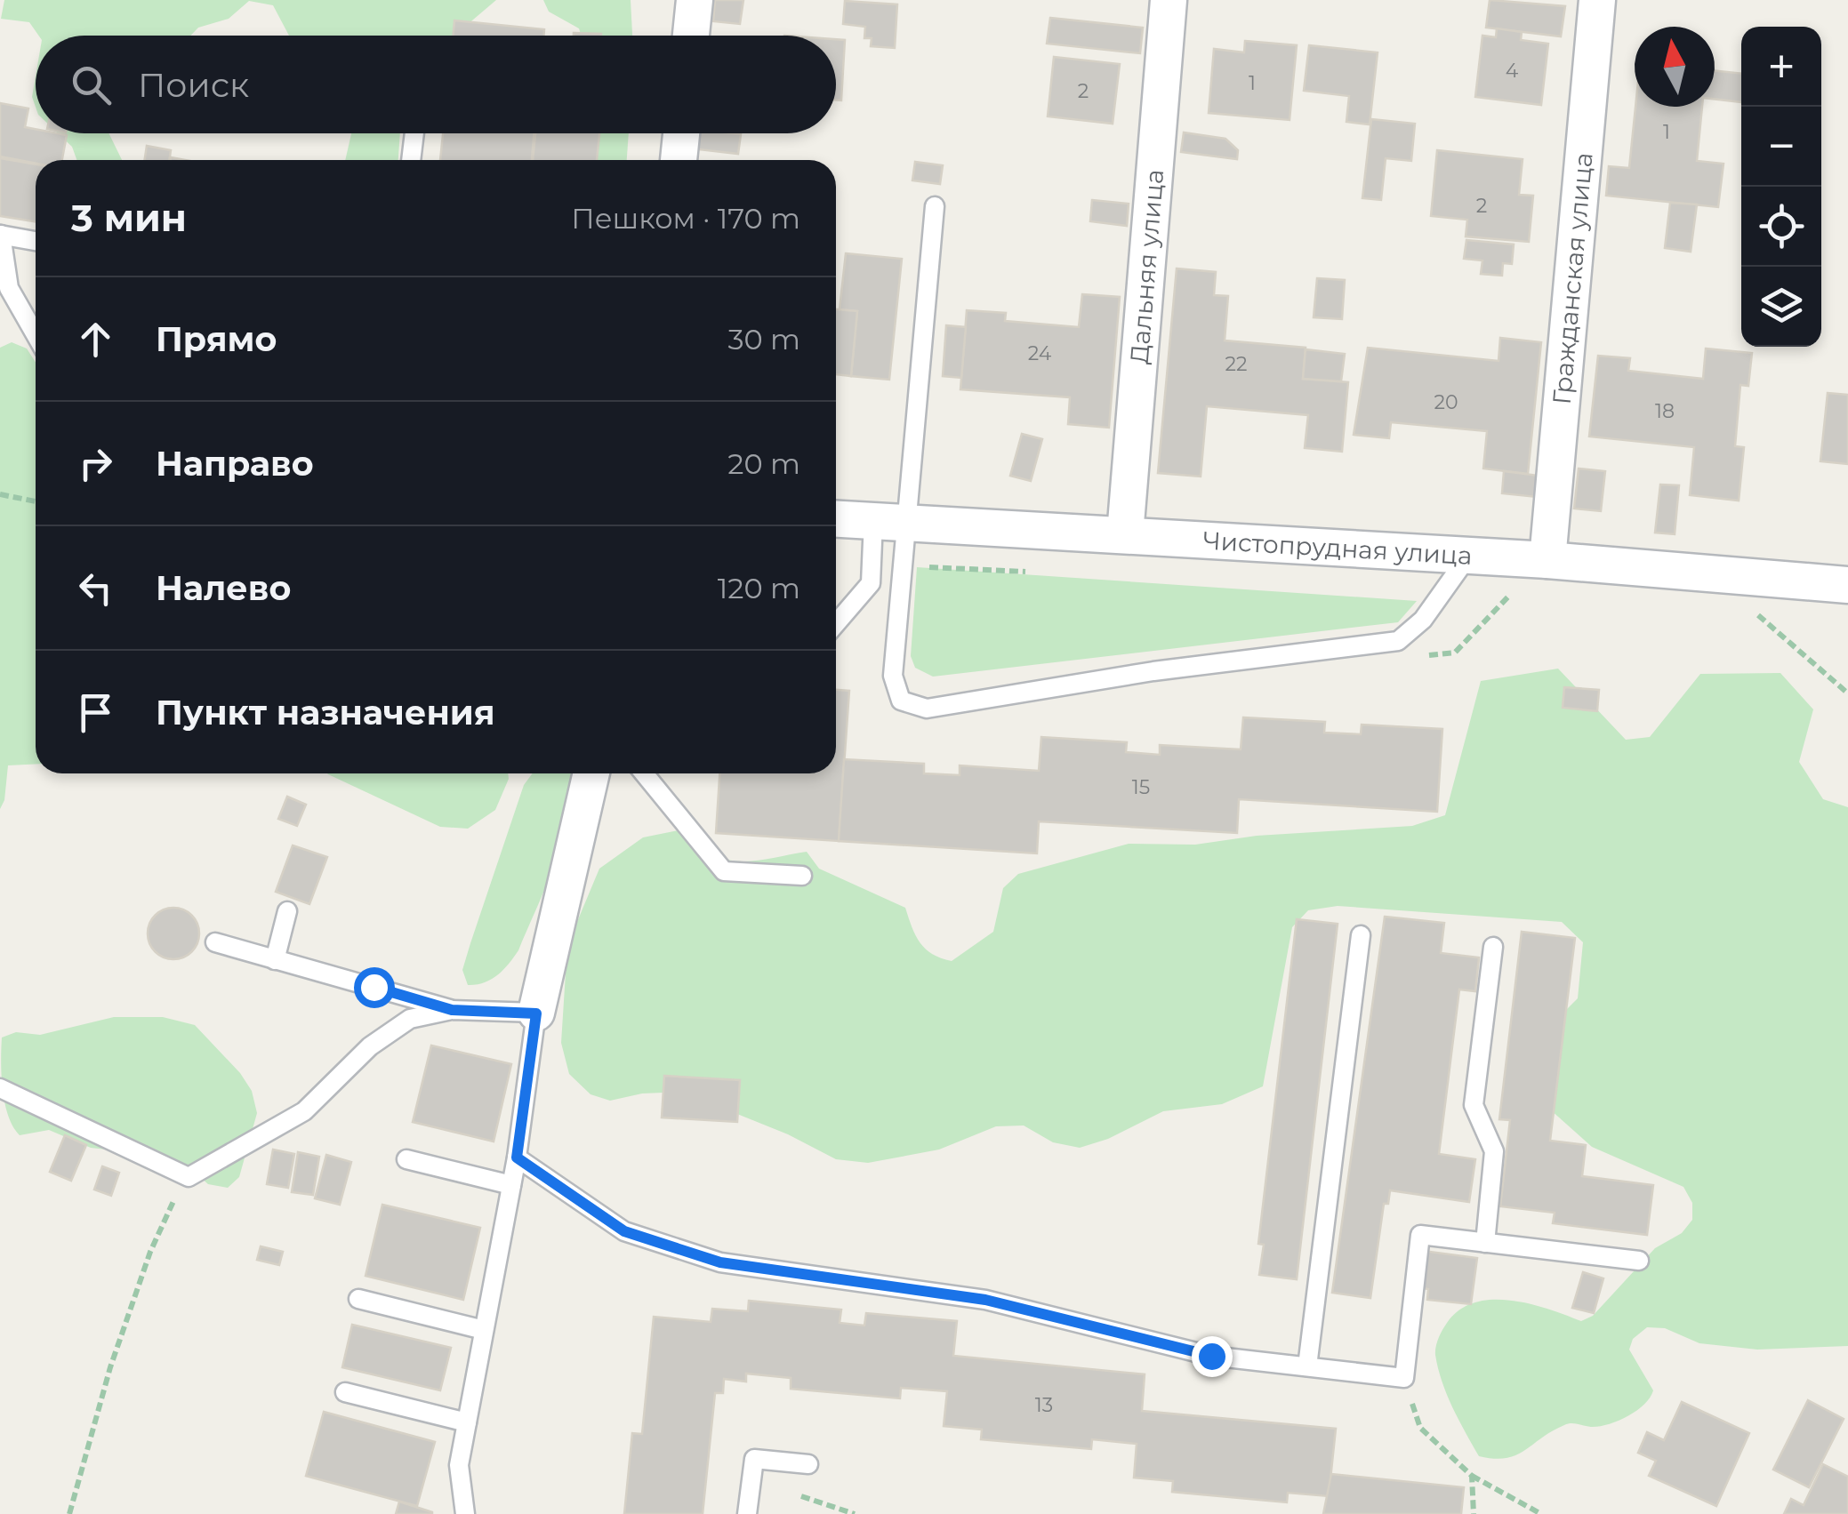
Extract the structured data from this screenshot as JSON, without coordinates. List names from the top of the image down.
{
  "streets": {
    "street": ["Дальняя улица", "Гражданская улица", "Чистопрудная улица"]
  },
  "crossings": [
    ["Дальняя улица", "Чистопрудная улица"],
    ["Гражданская улица", "Чистопрудная улица"]
  ],
  "house_numbers": [
    "4",
    "1",
    "2",
    "1",
    "2",
    "24",
    "22",
    "20",
    "18",
    "15",
    "13"
  ],
  "north": "top",
  "page": {
    "map_buttons": ["+", "−"],
    "search": "Поиск",
    "heading": ["3 мин", "Пешком · 170 m"],
    "list": [
      ["Прямо", "30 m"],
      ["Направо", "20 m"],
      ["Налево", "120 m"],
      "Пункт назначения"
    ]
  }
}
